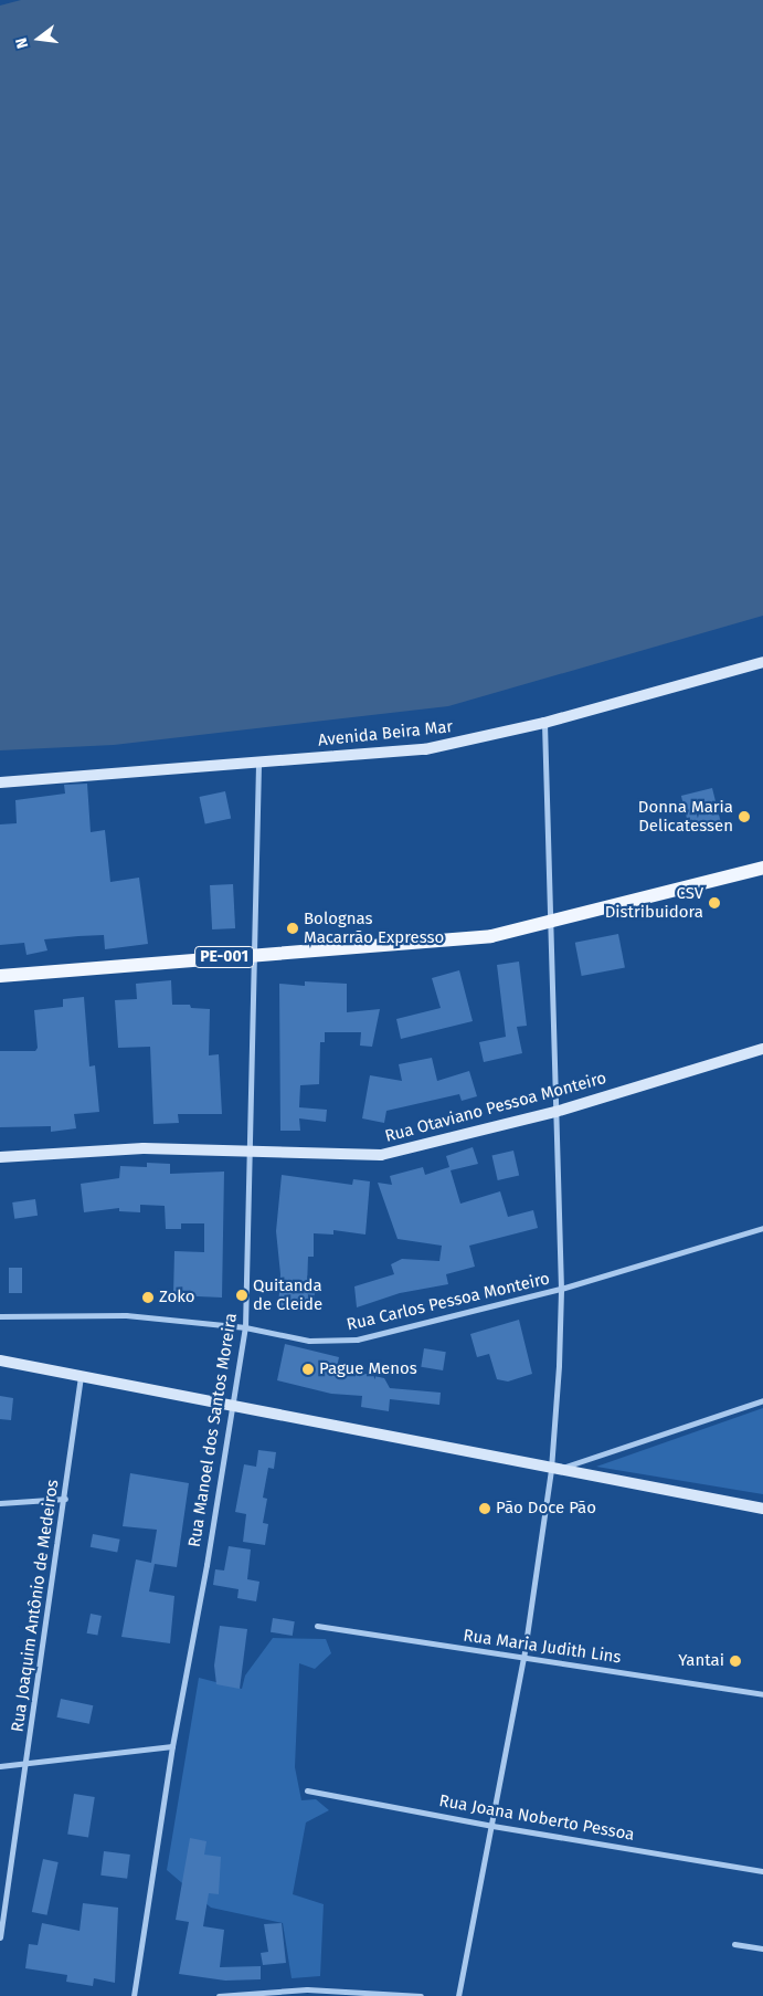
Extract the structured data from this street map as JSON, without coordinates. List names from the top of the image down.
{
  "streets": {
    "main road": ["Avenida Beira Mar", "PE-001", "Rua Otaviano Pessoa Monteiro"],
    "street": [
      "Rua Carlos Pessoa Monteiro",
      "Rua Manoel dos Santos Moreira",
      "Rua Joaquim Antônio de Medeiros",
      "Rua Maria Judith Lins",
      "Rua Joana Noberto Pessoa"
    ]
  },
  "crossings": [
    ["Avenida Beira Mar", "Rua Manoel dos Santos Moreira"],
    ["PE-001", "Rua Manoel dos Santos Moreira"],
    ["Rua Otaviano Pessoa Monteiro", "Rua Manoel dos Santos Moreira"],
    ["Rua Carlos Pessoa Monteiro", "Rua Manoel dos Santos Moreira"]
  ],
  "places": [
    "Donna Maria Delicatessen",
    "CSV Distribuidora",
    "Bolognas Macarrão Expresso",
    "Quitanda de Cleide",
    "Zoko",
    "Pague Menos",
    "Pão Doce Pão",
    "Yantai"
  ],
  "north": "left"
}
